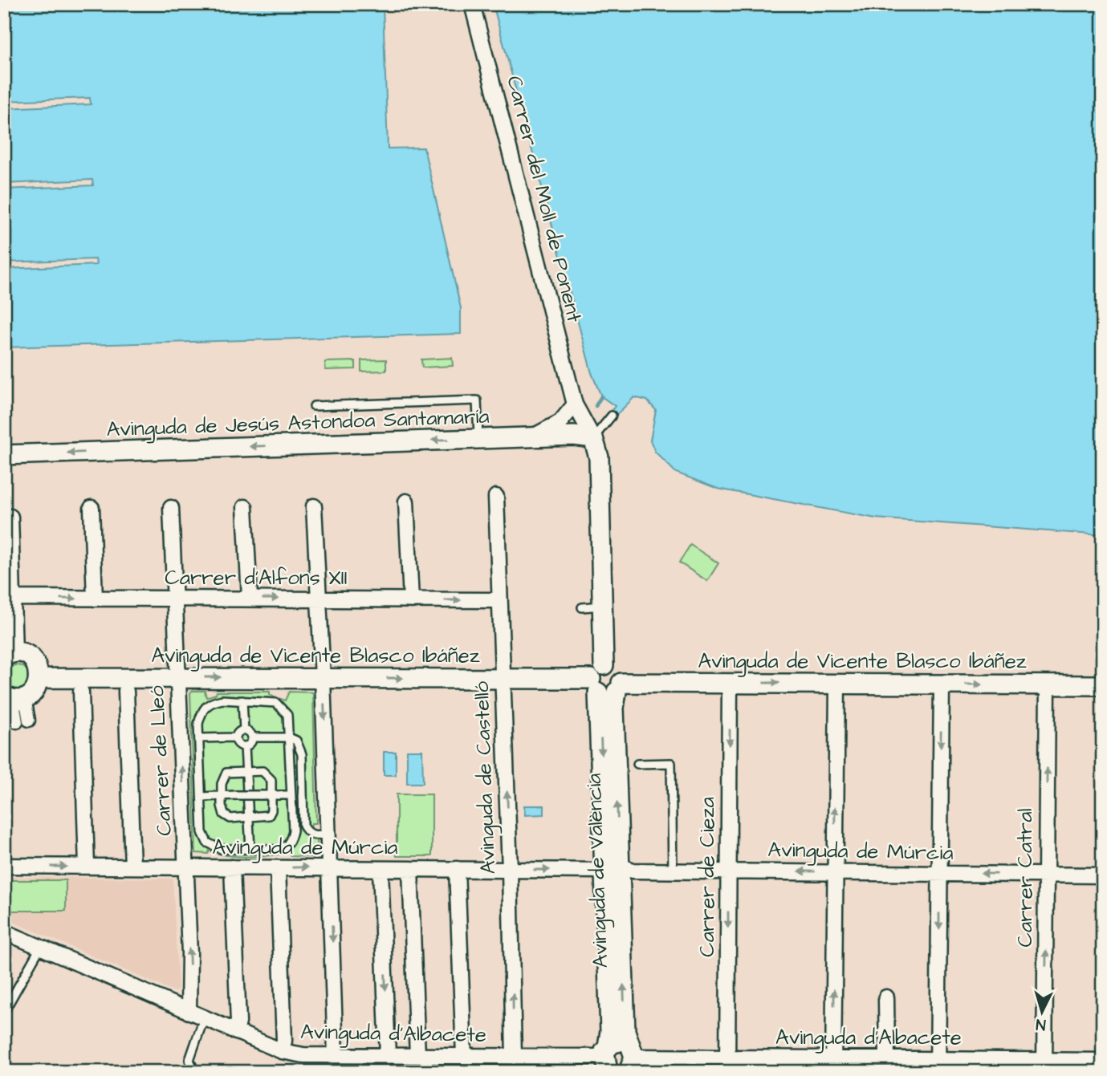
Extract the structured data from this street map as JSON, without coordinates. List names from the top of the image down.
{
  "streets": {
    "street": [
      "Carrer del Moll de Ponent",
      "Avinguda de Jesús Astondoa Santamaría",
      "Carrer d'Alfons XII",
      "Avinguda de Vicente Blasco Ibáñez",
      "Carrer de Lleó",
      "Avinguda de Castelló",
      "Avinguda de Múrcia",
      "Avinguda de València",
      "Carrer de Cieza",
      "Carrer Catral",
      "Avinguda d'Albacete"
    ]
  },
  "crossings": [
    ["Carrer del Moll de Ponent", "Avinguda de Jesús Astondoa Santamaría"],
    ["Carrer d'Alfons XII", "Carrer de Lleó"],
    ["Carrer d'Alfons XII", "Avinguda de Castelló"],
    ["Avinguda de Vicente Blasco Ibáñez", "Carrer de Lleó"],
    ["Avinguda de Vicente Blasco Ibáñez", "Avinguda de Castelló"],
    ["Avinguda de Vicente Blasco Ibáñez", "Avinguda de València"],
    ["Avinguda de Vicente Blasco Ibáñez", "Carrer de Cieza"],
    ["Avinguda de Vicente Blasco Ibáñez", "Carrer Catral"],
    ["Carrer de Lleó", "Avinguda de Múrcia"],
    ["Carrer de Lleó", "Avinguda d'Albacete"],
    ["Avinguda de Castelló", "Avinguda de Múrcia"],
    ["Avinguda de Castelló", "Avinguda d'Albacete"],
    ["Avinguda de Múrcia", "Avinguda de València"],
    ["Avinguda de Múrcia", "Carrer de Cieza"],
    ["Avinguda de Múrcia", "Carrer Catral"],
    ["Avinguda de València", "Avinguda d'Albacete"],
    ["Carrer de Cieza", "Avinguda d'Albacete"],
    ["Carrer Catral", "Avinguda d'Albacete"]
  ],
  "one_way": ["Avinguda de Jesús Astondoa Santamaría", "Carrer d'Alfons XII", "Avinguda de Vicente Blasco Ibáñez"],
  "north": "bottom"
}
